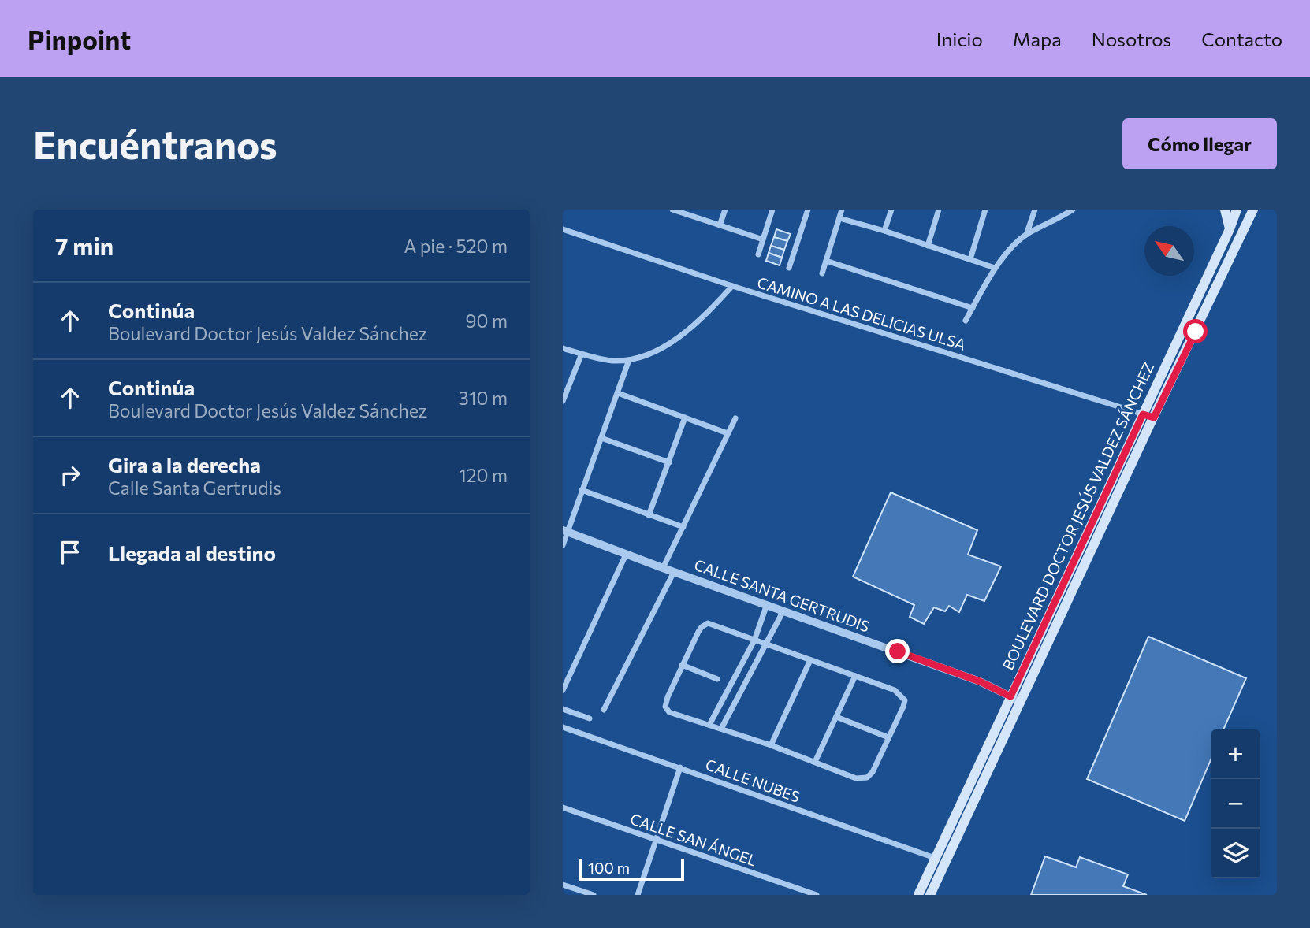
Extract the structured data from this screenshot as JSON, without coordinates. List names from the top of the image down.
{
  "streets": {
    "main road": ["BOULEVARD DOCTOR JESÚS VALDEZ SÁNCHEZ"],
    "street": [
      "CAMINO A LAS DELICIAS ULSA",
      "CALLE SANTA GERTRUDIS",
      "CALLE NUBES",
      "CALLE SAN ÁNGEL"
    ]
  },
  "crossings": [
    ["CAMINO A LAS DELICIAS ULSA", "BOULEVARD DOCTOR JESÚS VALDEZ SÁNCHEZ"],
    ["BOULEVARD DOCTOR JESÚS VALDEZ SÁNCHEZ", "CALLE SANTA GERTRUDIS"],
    ["BOULEVARD DOCTOR JESÚS VALDEZ SÁNCHEZ", "CALLE NUBES"]
  ],
  "scale_bar": "100 m",
  "north": "top left",
  "page": {
    "header": "Pinpoint",
    "nav": [
      "Inicio",
      "Mapa",
      "Nosotros",
      "Contacto"
    ],
    "buttons": "Cómo llegar",
    "title": "Encuéntranos",
    "heading": ["7 min", "A pie · 520 m"],
    "list": [
      ["Continúa", "Boulevard Doctor Jesús Valdez Sánchez", "90 m"],
      ["Continúa", "Boulevard Doctor Jesús Valdez Sánchez", "310 m"],
      ["Gira a la derecha", "Calle Santa Gertrudis", "120 m"],
      "Llegada al destino"
    ],
    "map_buttons": ["+", "−"],
    "scale": "100 m"
  }
}
